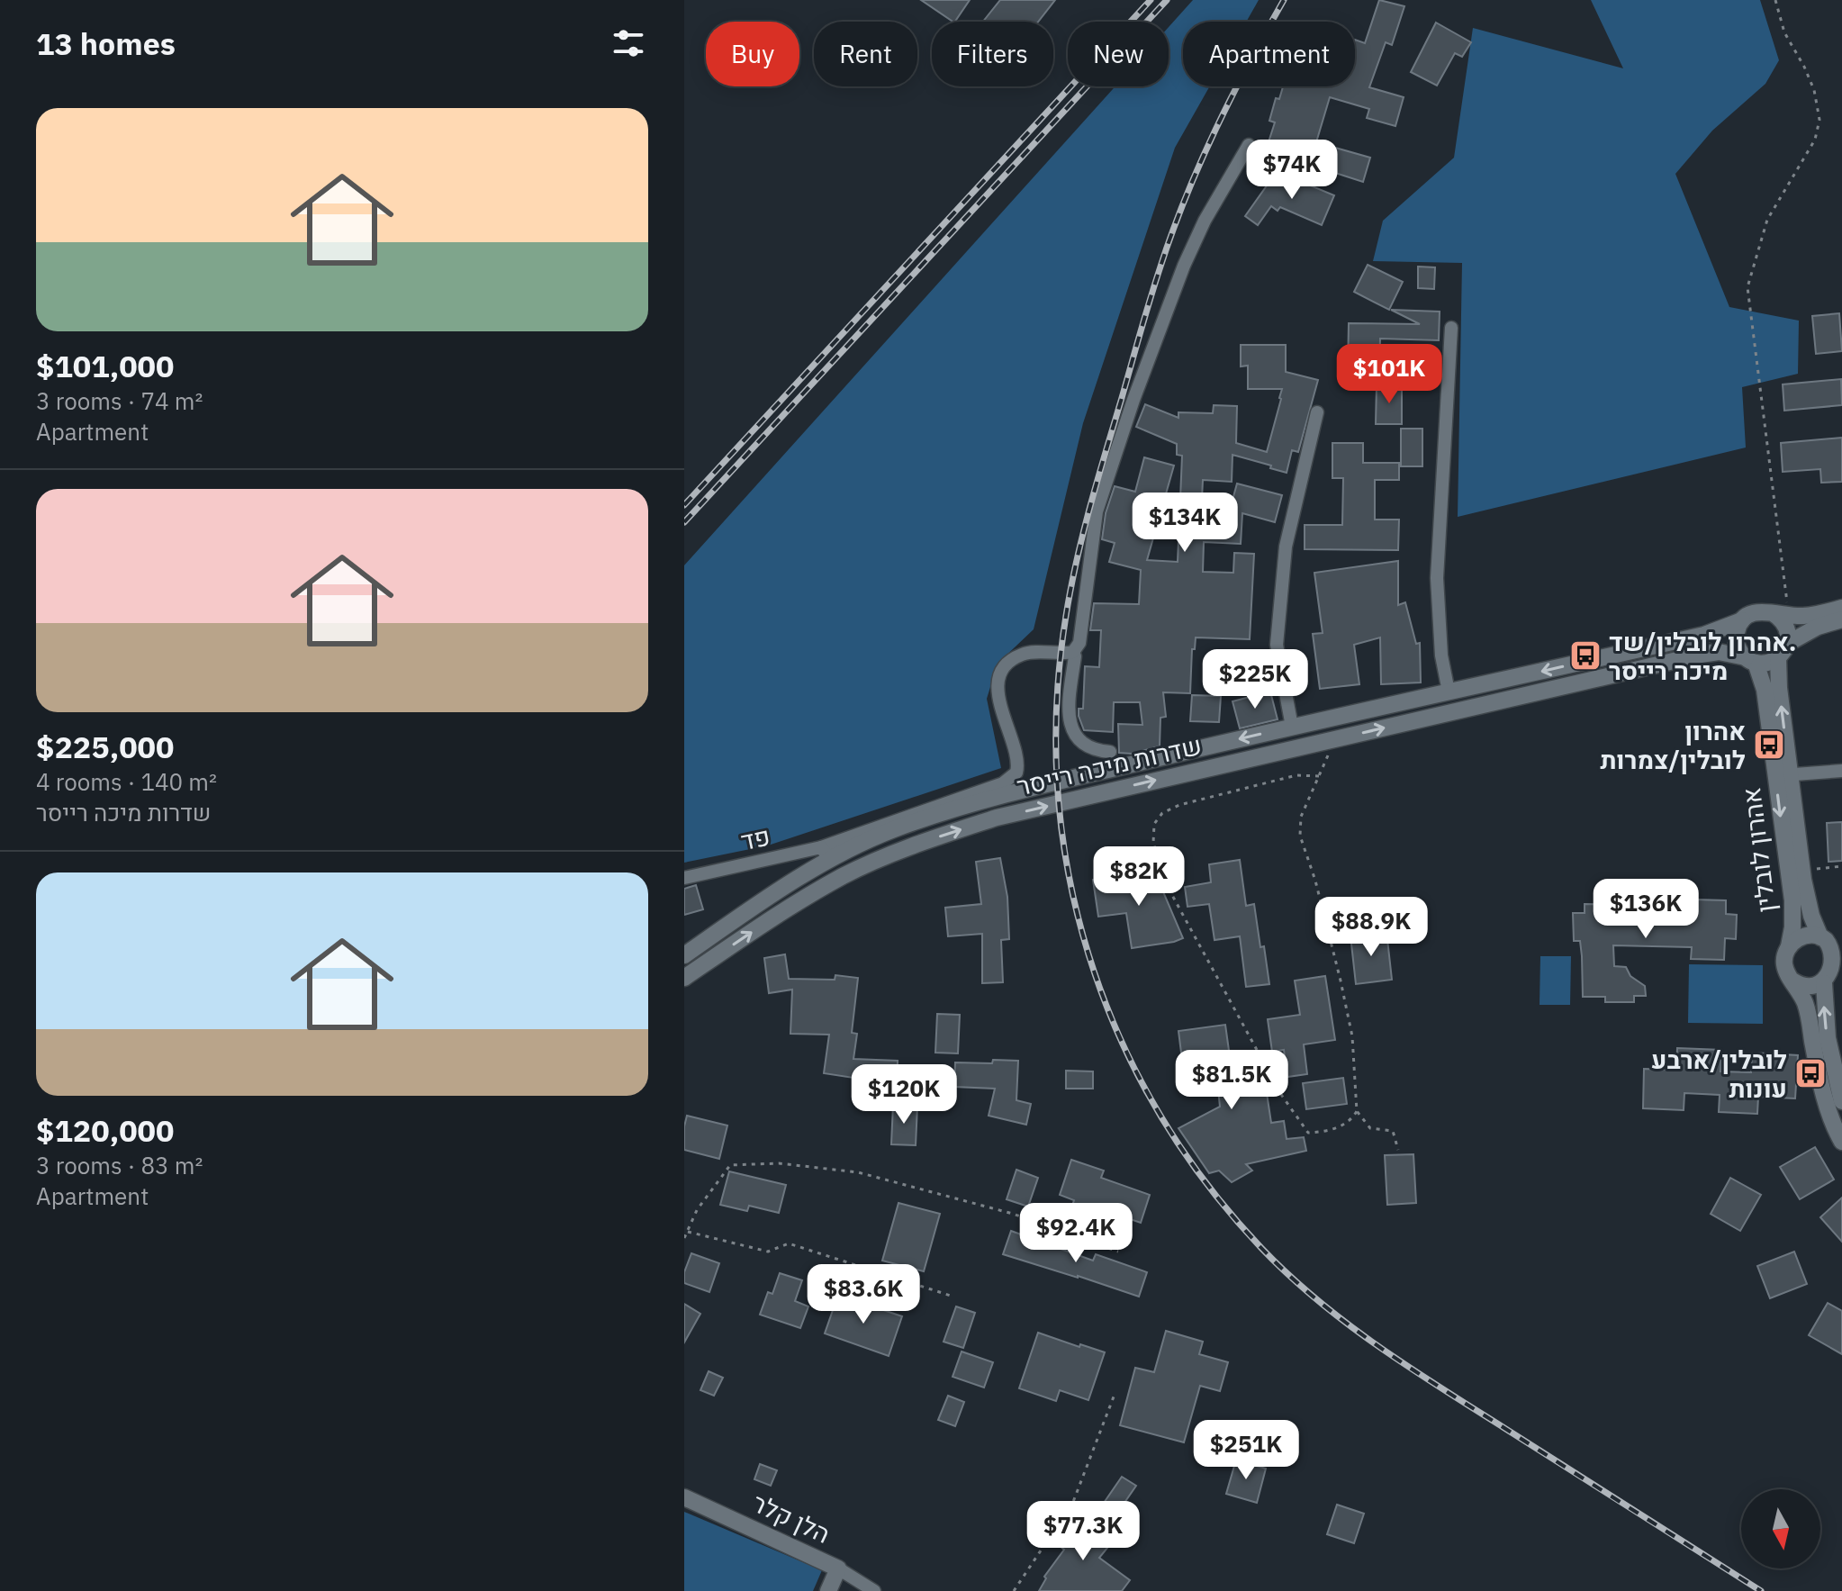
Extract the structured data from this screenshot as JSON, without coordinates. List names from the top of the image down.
{
  "streets": {
    "street": [
      "שדרות מיכה רייסר",
      "פד",
      "אהרון לובלין",
      "הלן קלר"
    ]
  },
  "crossings": [
    ["שדרות מיכה רייסר", "פד"],
    ["שדרות מיכה רייסר", "אהרון לובלין"]
  ],
  "places": {
    "bus stop": ["אהרון לובלין/שד. מיכה רייסר", "אהרון לובלין/צמרות", "לובלין/ארבע עונות"]
  },
  "north": "bottom",
  "page": {
    "heading": "13 homes",
    "chip": [
      "Buy",
      "Rent",
      "Filters",
      "New",
      "Apartment"
    ],
    "list": [
      {
        "name": "$101,000",
        "note": "3 rooms · 74 m² · Apartment"
      },
      {
        "name": "$225,000",
        "note": "4 rooms · 140 m² · שדרות מיכה רייסר"
      },
      {
        "name": "$120,000",
        "note": "3 rooms · 83 m² · Apartment"
      }
    ],
    "price": [
      "$74K",
      "$101K",
      "$134K",
      "$225K",
      "$82K",
      "$136K",
      "$88.9K",
      "$81.5K",
      "$120K",
      "$92.4K",
      "$83.6K",
      "$251K",
      "$77.3K"
    ]
  }
}
